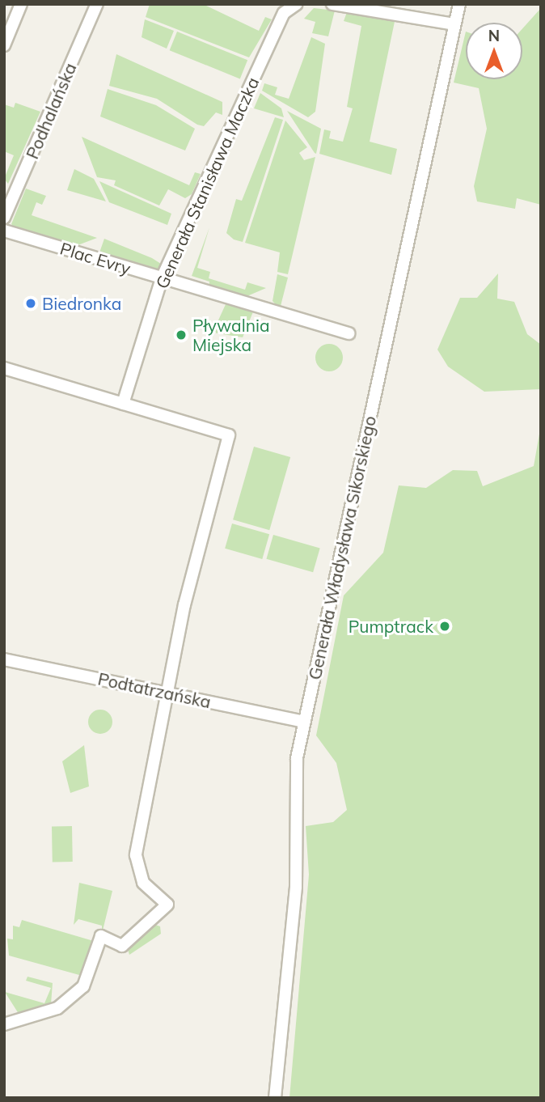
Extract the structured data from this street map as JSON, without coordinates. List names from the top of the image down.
{
  "streets": {
    "street": [
      "Podhalańska",
      "Generała Stanisława Maczka",
      "Plac Evry",
      "Generała Władysława Sikorskiego",
      "Podtatrzańska"
    ]
  },
  "crossings": [
    ["Generała Stanisława Maczka", "Plac Evry"],
    ["Generała Władysława Sikorskiego", "Podtatrzańska"]
  ],
  "places": ["Biedronka", "Pływalnia Miejska", "Pumptrack"],
  "north": "top"
}
